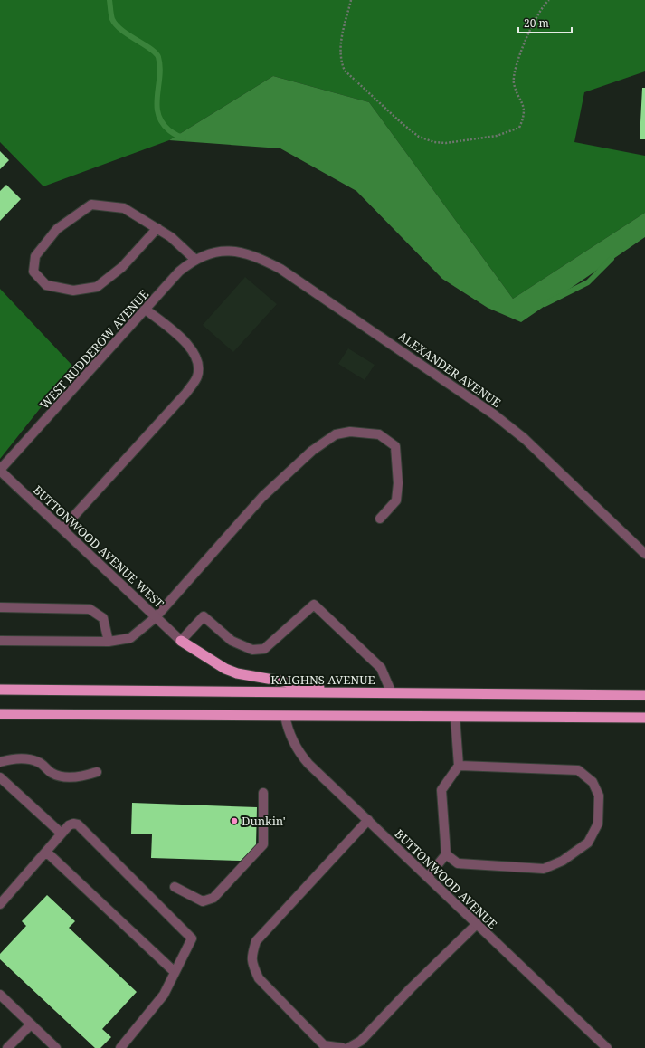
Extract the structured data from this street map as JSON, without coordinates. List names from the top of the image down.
{
  "streets": {
    "highway": ["KAIGHNS AVENUE"],
    "street": [
      "WEST RUDDEROW AVENUE",
      "ALEXANDER AVENUE",
      "BUTTONWOOD AVENUE WEST",
      "BUTTONWOOD AVENUE"
    ]
  },
  "crossings": [
    ["WEST RUDDEROW AVENUE", "ALEXANDER AVENUE"],
    ["WEST RUDDEROW AVENUE", "BUTTONWOOD AVENUE WEST"]
  ],
  "places": ["Dunkin'"],
  "scale_bar": "20 m"
}
